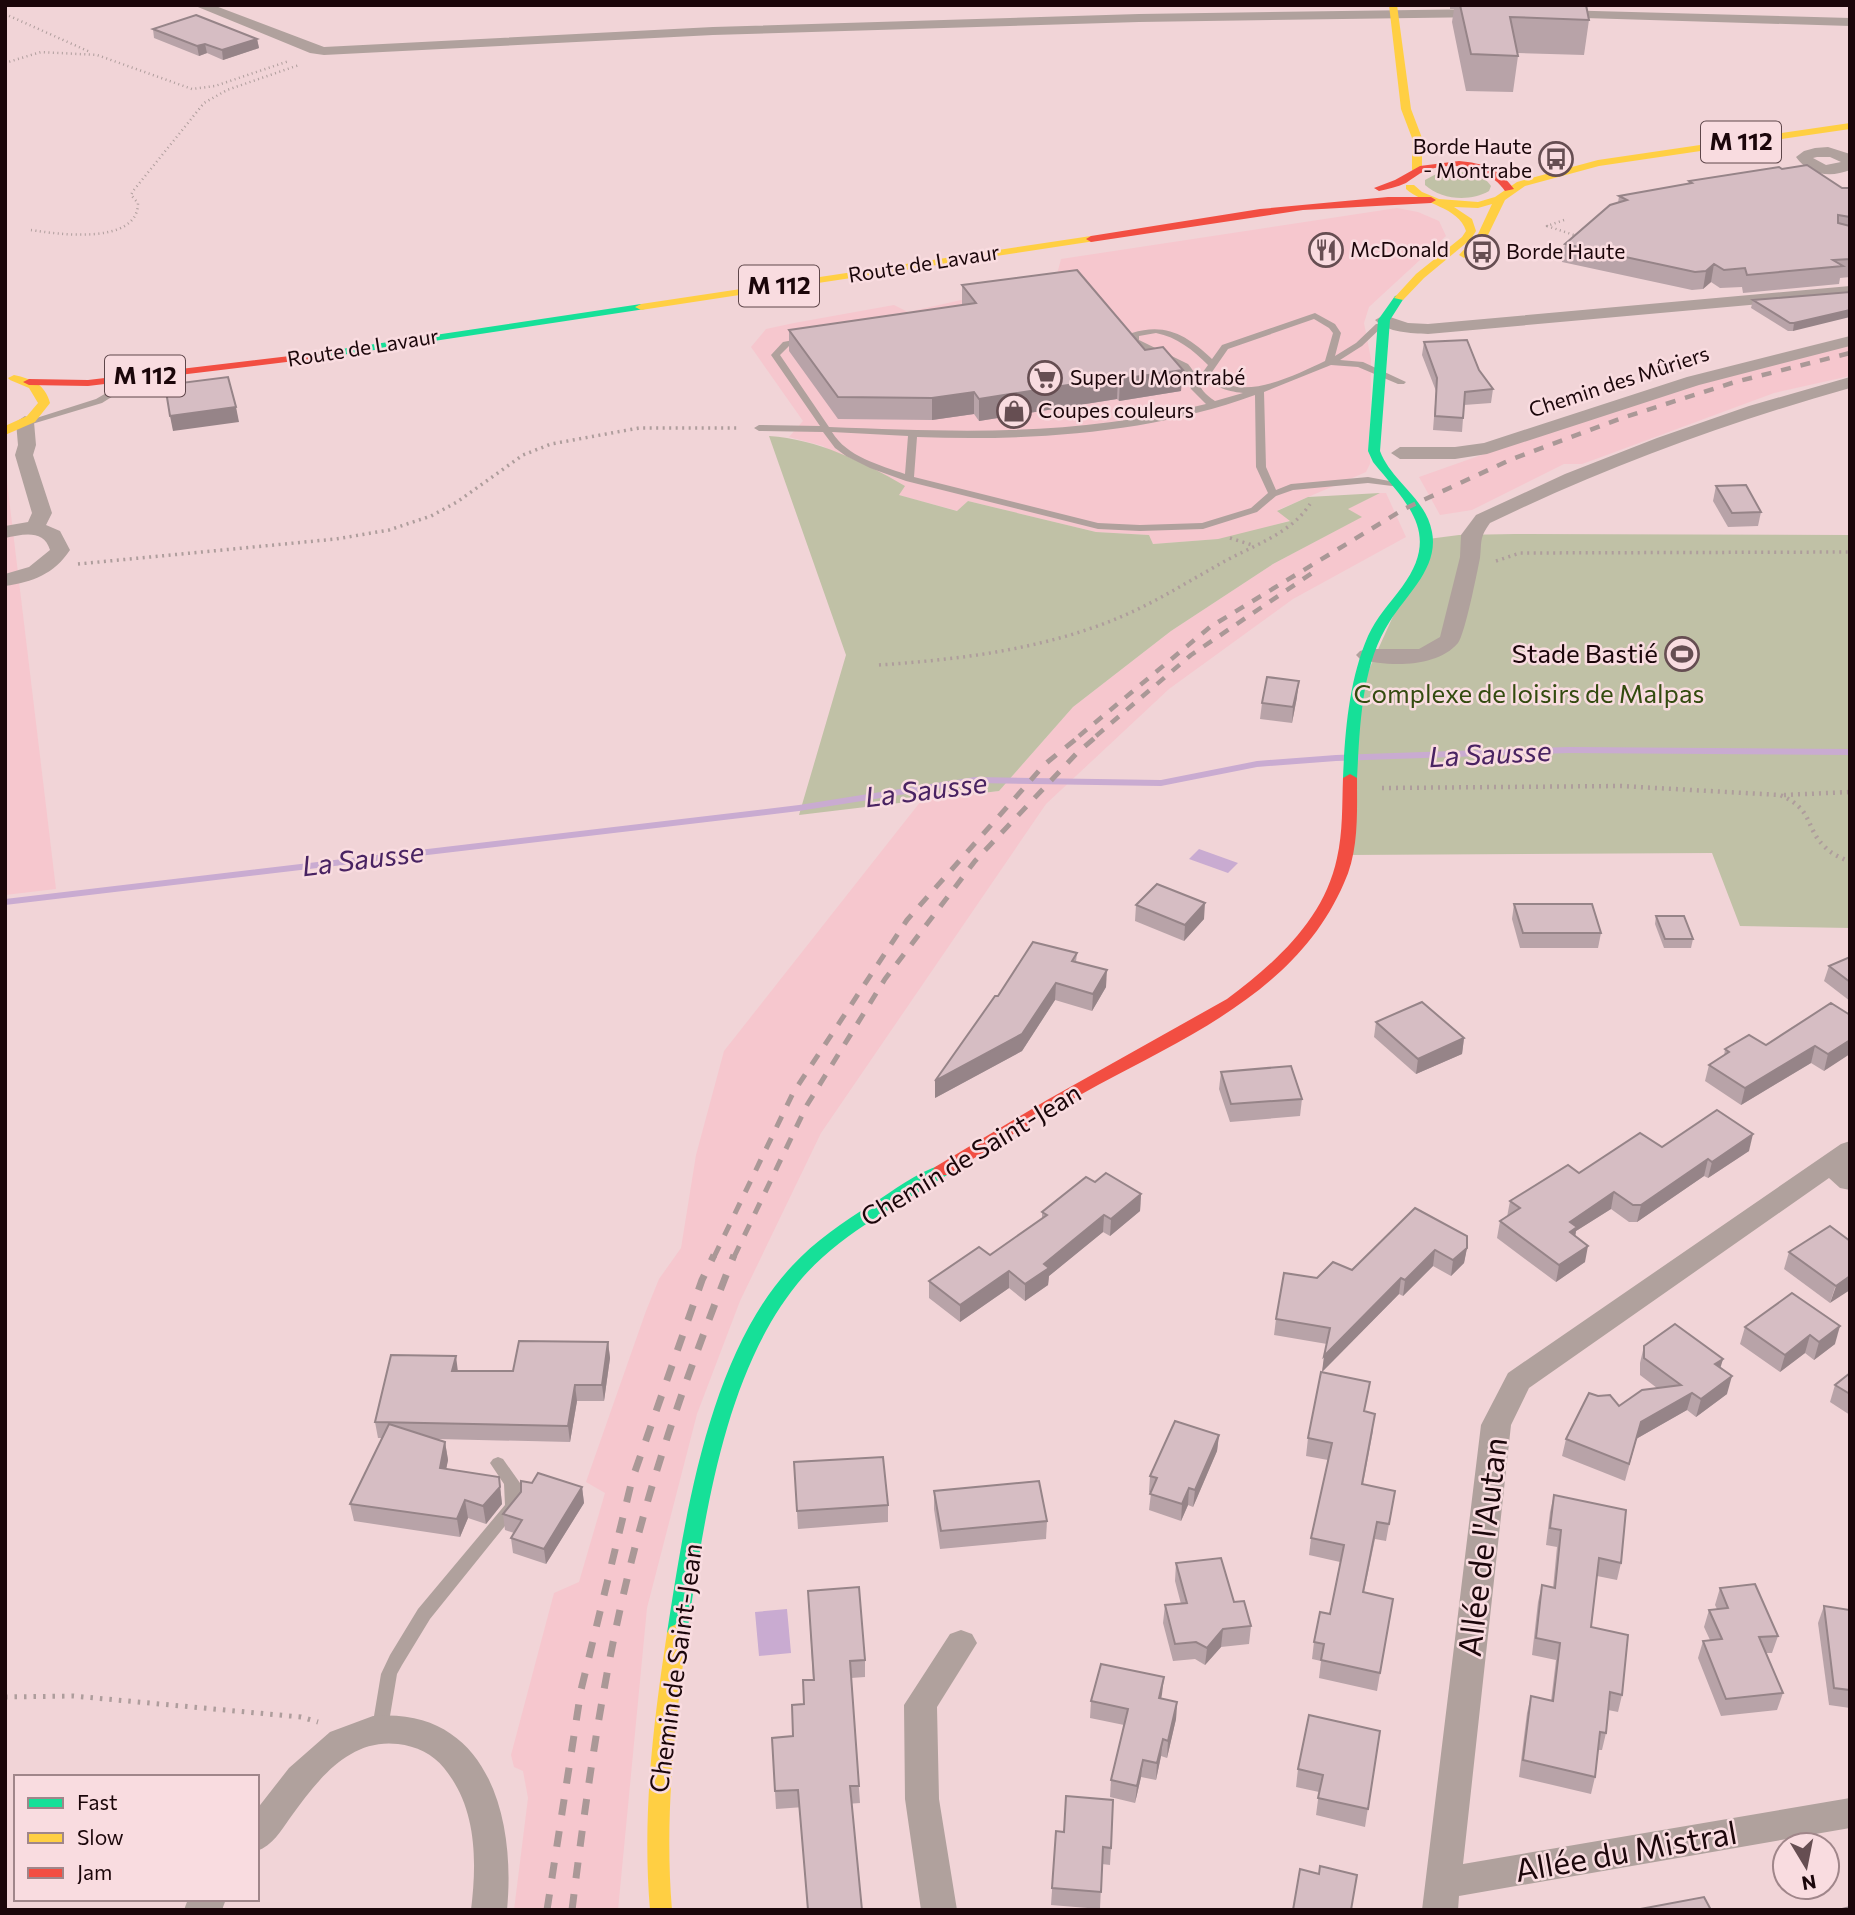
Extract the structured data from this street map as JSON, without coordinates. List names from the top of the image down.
{
  "streets": {
    "street": [
      "M 112",
      "Route de Lavaur",
      "Chemin des Mûriers",
      "Chemin de Saint-Jean",
      "Allée de l'Autan",
      "Allée du Mistral"
    ]
  },
  "crossings": [
    ["M 112", "Route de Lavaur"],
    ["Route de Lavaur", "Chemin de Saint-Jean"],
    ["Chemin des Mûriers", "Chemin de Saint-Jean"],
    ["Allée de l'Autan", "Allée du Mistral"]
  ],
  "water": ["La Sausse"],
  "parks": ["Complexe de loisirs de Malpas"],
  "places": {
    "bus stop": ["Borde Haute - Montrabe", "Borde Haute"],
    "restaurant": ["McDonald"],
    "supermarket": ["Super U Montrabé"],
    "shop": ["Coupes couleurs"],
    "sports": ["Stade Bastié"]
  },
  "legend": ["Fast", "Slow", "Jam"],
  "north": "bottom"
}
